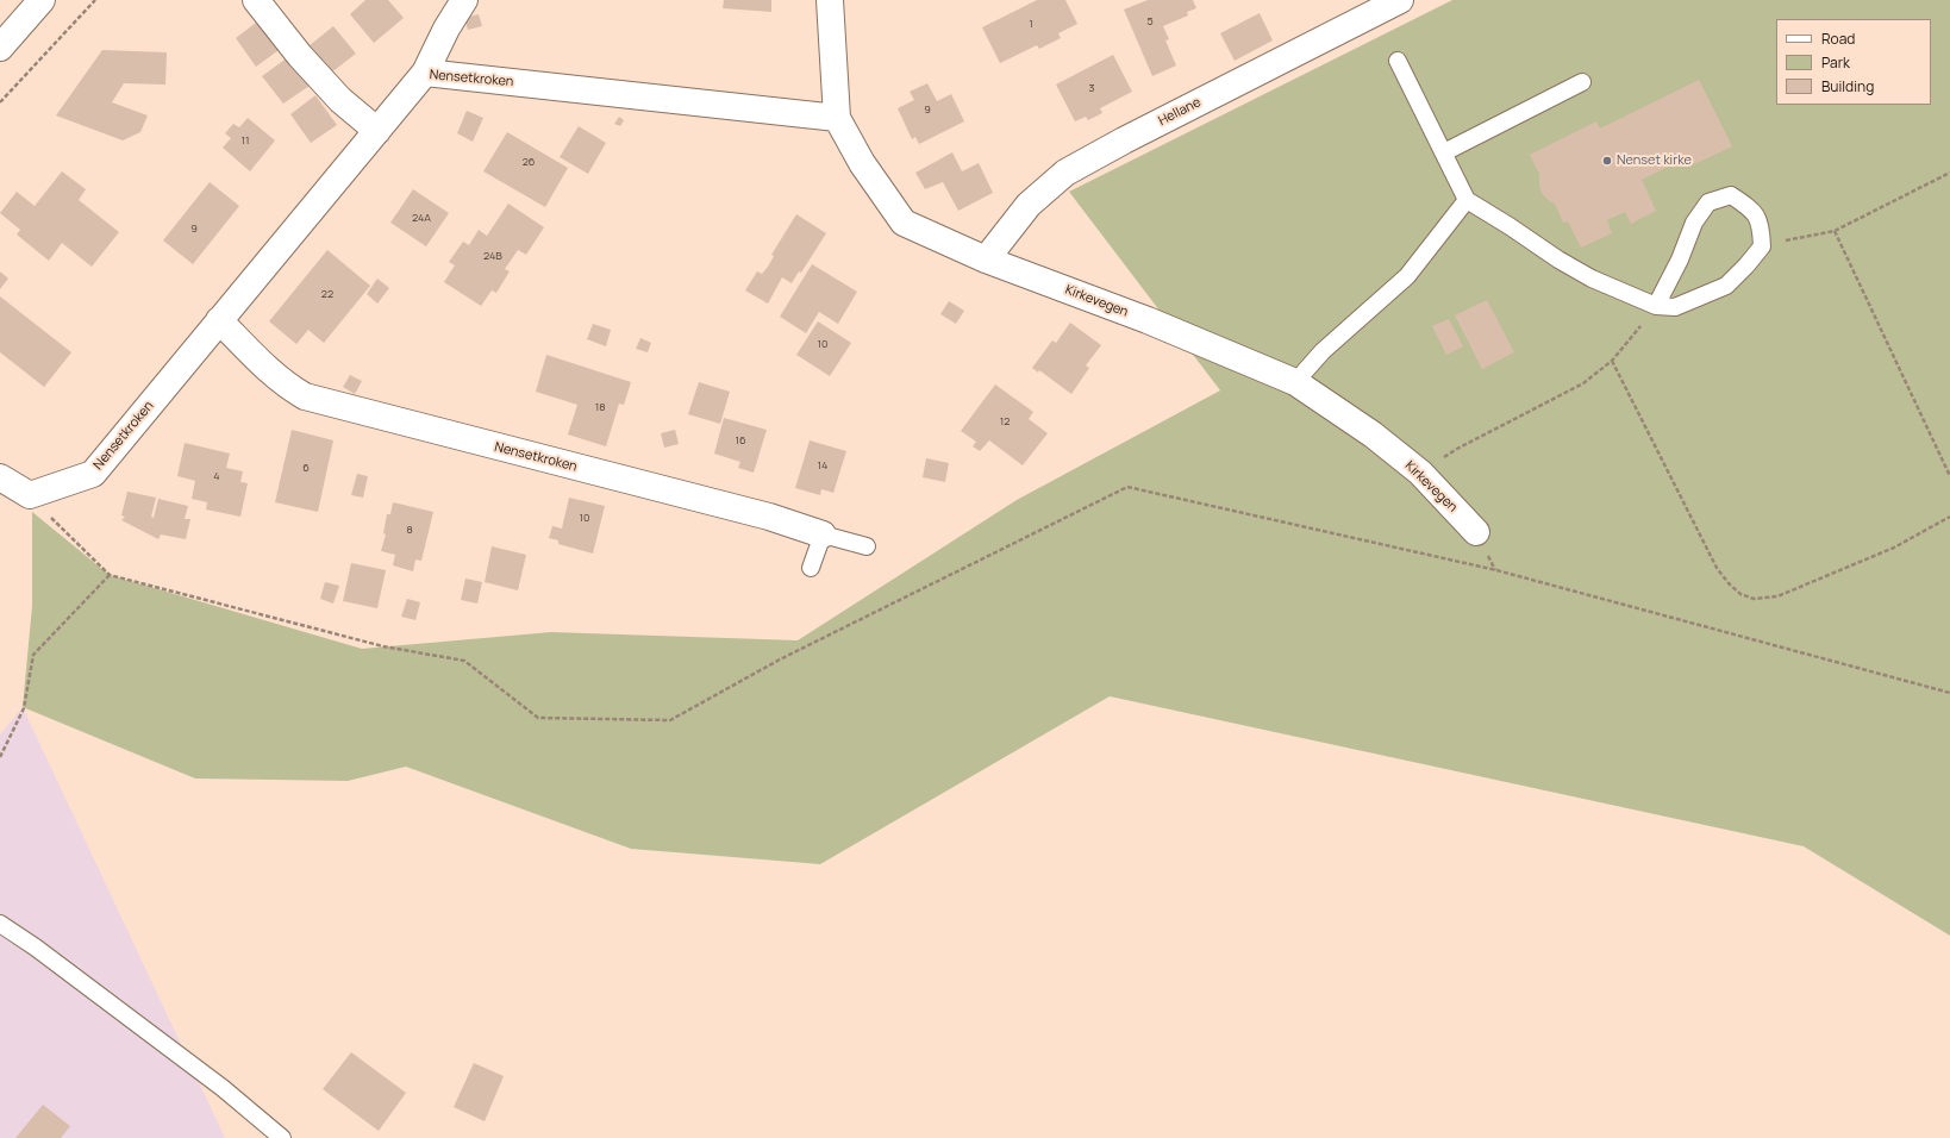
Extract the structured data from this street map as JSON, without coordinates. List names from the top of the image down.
{
  "streets": {
    "main road": ["Nensetkroken", "Hellane", "Kirkevegen"]
  },
  "crossings": [
    ["Nensetkroken", "Kirkevegen"],
    ["Hellane", "Kirkevegen"]
  ],
  "places": ["Nenset kirke"],
  "house_numbers": [
    "5",
    "1",
    "3",
    "9",
    "11",
    "26",
    "24A",
    "9",
    "24B",
    "22",
    "10",
    "18",
    "12",
    "16",
    "14",
    "6",
    "4",
    "10",
    "8"
  ],
  "legend": ["Road", "Park", "Building"]
}
